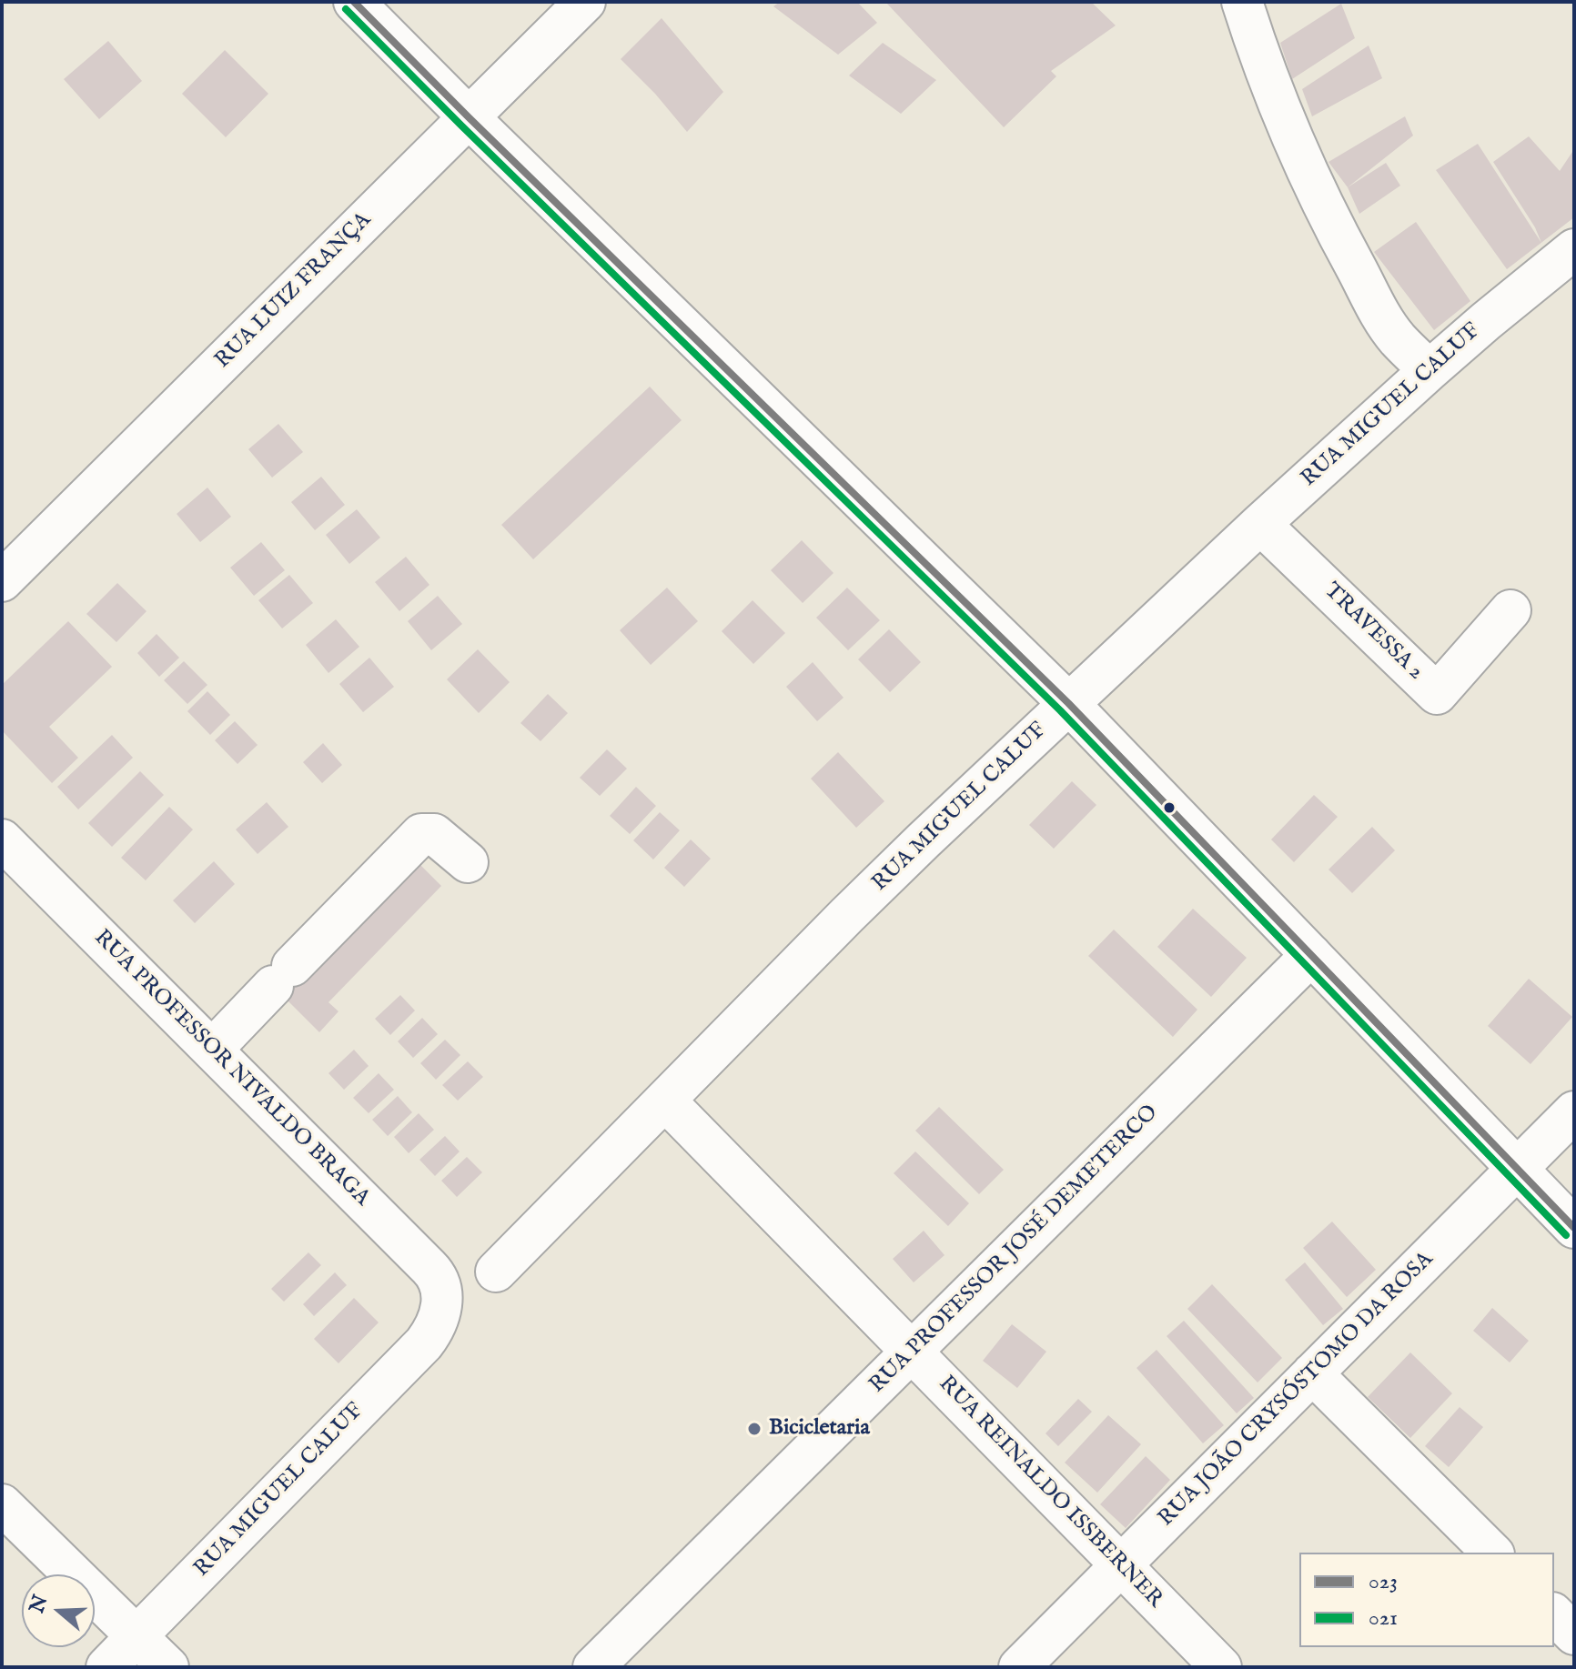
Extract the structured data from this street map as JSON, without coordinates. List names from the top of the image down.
{
  "streets": {
    "street": [
      "RUA LUIZ FRANÇA",
      "RUA MIGUEL CALUF",
      "TRAVESSA 2",
      "RUA PROFESSOR NIVALDO BRAGA",
      "RUA PROFESSOR JOSÉ DEMETERCO",
      "RUA JOÃO CRYSÓSTOMO DA ROSA",
      "RUA REINALDO ISSBERNER"
    ]
  },
  "crossings": [
    ["RUA MIGUEL CALUF", "TRAVESSA 2"],
    ["RUA MIGUEL CALUF", "RUA PROFESSOR NIVALDO BRAGA"],
    ["RUA MIGUEL CALUF", "RUA REINALDO ISSBERNER"],
    ["RUA PROFESSOR JOSÉ DEMETERCO", "RUA REINALDO ISSBERNER"],
    ["RUA JOÃO CRYSÓSTOMO DA ROSA", "RUA REINALDO ISSBERNER"]
  ],
  "places": ["Bicicletaria"],
  "lines": ["transit line 023", "transit line 021"],
  "legend": ["023", "021"],
  "north": "left"
}
